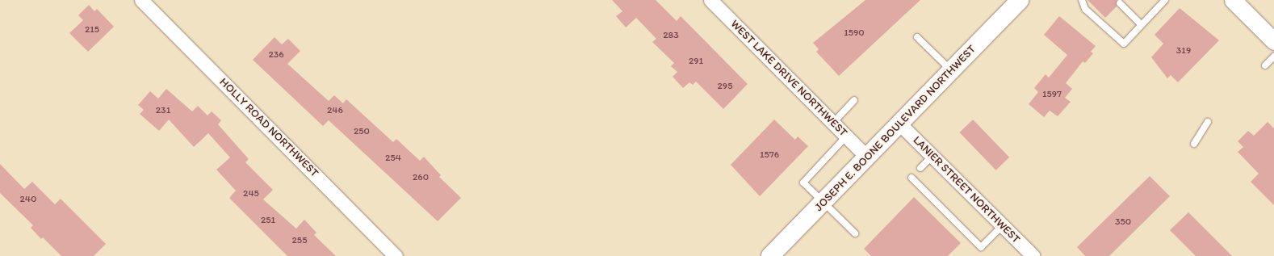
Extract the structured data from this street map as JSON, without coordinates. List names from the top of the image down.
{
  "streets": {
    "main road": ["JOSEPH E. BOONE BOULEVARD NORTHWEST"],
    "street": ["WEST LAKE DRIVE NORTHWEST", "HOLLY ROAD NORTHWEST", "LANIER STREET NORTHWEST"]
  },
  "crossings": [
    ["WEST LAKE DRIVE NORTHWEST", "JOSEPH E. BOONE BOULEVARD NORTHWEST"],
    ["JOSEPH E. BOONE BOULEVARD NORTHWEST", "LANIER STREET NORTHWEST"]
  ],
  "house_numbers": [
    "215",
    "1590",
    "283",
    "319",
    "236",
    "291",
    "295",
    "1597",
    "231",
    "246",
    "250",
    "1576",
    "254",
    "260",
    "245",
    "240",
    "251",
    "350",
    "255"
  ]
}
